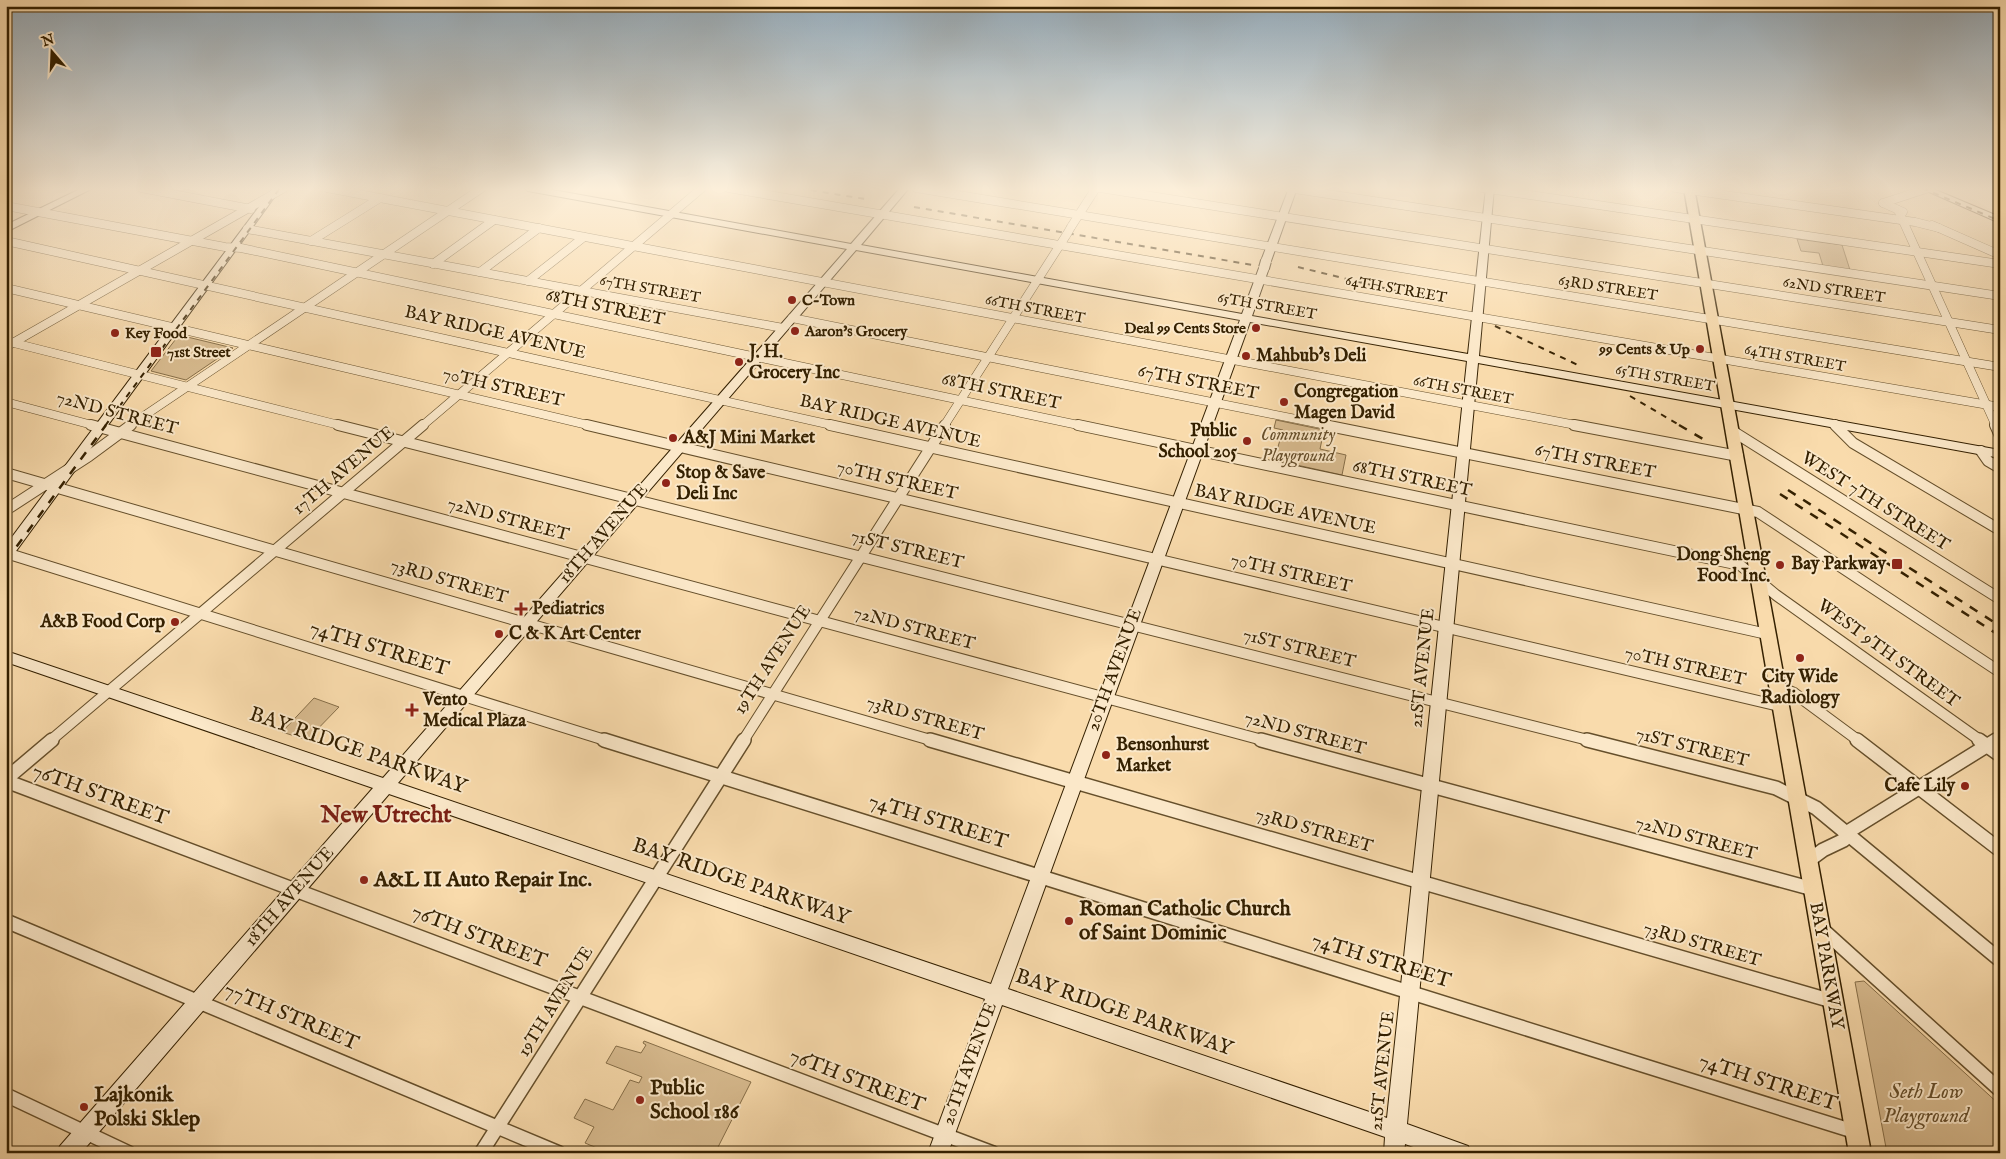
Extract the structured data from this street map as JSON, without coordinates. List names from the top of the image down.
{
  "streets": {
    "main road": ["BAY PARKWAY"],
    "street": [
      "63RD STREET",
      "67TH STREET",
      "64TH STREET",
      "62ND STREET",
      "65TH STREET",
      "68TH STREET",
      "66TH STREET",
      "BAY RIDGE AVENUE",
      "70TH STREET",
      "72ND STREET",
      "17TH AVENUE",
      "WEST 7TH STREET",
      "18TH AVENUE",
      "71ST STREET",
      "73RD STREET",
      "74TH STREET",
      "WEST 9TH STREET",
      "19TH AVENUE",
      "21ST AVENUE",
      "20TH AVENUE",
      "BAY RIDGE PARKWAY",
      "76TH STREET",
      "77TH STREET"
    ]
  },
  "crossings": [
    ["63RD STREET", "21ST AVENUE"],
    ["63RD STREET", "20TH AVENUE"],
    ["63RD STREET", "BAY PARKWAY"],
    ["67TH STREET", "17TH AVENUE"],
    ["67TH STREET", "18TH AVENUE"],
    ["67TH STREET", "19TH AVENUE"],
    ["67TH STREET", "21ST AVENUE"],
    ["67TH STREET", "20TH AVENUE"],
    ["67TH STREET", "BAY PARKWAY"],
    ["64TH STREET", "19TH AVENUE"],
    ["64TH STREET", "21ST AVENUE"],
    ["64TH STREET", "20TH AVENUE"],
    ["64TH STREET", "BAY PARKWAY"],
    ["62ND STREET", "21ST AVENUE"],
    ["62ND STREET", "BAY PARKWAY"],
    ["65TH STREET", "18TH AVENUE"],
    ["65TH STREET", "19TH AVENUE"],
    ["65TH STREET", "21ST AVENUE"],
    ["65TH STREET", "20TH AVENUE"],
    ["65TH STREET", "BAY PARKWAY"],
    ["68TH STREET", "17TH AVENUE"],
    ["68TH STREET", "18TH AVENUE"],
    ["68TH STREET", "WEST 9TH STREET"],
    ["68TH STREET", "19TH AVENUE"],
    ["68TH STREET", "21ST AVENUE"],
    ["68TH STREET", "20TH AVENUE"],
    ["68TH STREET", "BAY PARKWAY"],
    ["66TH STREET", "17TH AVENUE"],
    ["66TH STREET", "18TH AVENUE"],
    ["66TH STREET", "19TH AVENUE"],
    ["66TH STREET", "21ST AVENUE"],
    ["66TH STREET", "20TH AVENUE"],
    ["66TH STREET", "BAY PARKWAY"],
    ["BAY RIDGE AVENUE", "17TH AVENUE"],
    ["BAY RIDGE AVENUE", "18TH AVENUE"],
    ["BAY RIDGE AVENUE", "19TH AVENUE"],
    ["BAY RIDGE AVENUE", "21ST AVENUE"],
    ["BAY RIDGE AVENUE", "20TH AVENUE"],
    ["BAY RIDGE AVENUE", "BAY PARKWAY"],
    ["70TH STREET", "17TH AVENUE"],
    ["70TH STREET", "18TH AVENUE"],
    ["70TH STREET", "19TH AVENUE"],
    ["70TH STREET", "21ST AVENUE"],
    ["70TH STREET", "20TH AVENUE"],
    ["70TH STREET", "BAY PARKWAY"],
    ["72ND STREET", "17TH AVENUE"],
    ["72ND STREET", "18TH AVENUE"],
    ["72ND STREET", "19TH AVENUE"],
    ["72ND STREET", "21ST AVENUE"],
    ["72ND STREET", "20TH AVENUE"],
    ["72ND STREET", "BAY PARKWAY"],
    ["17TH AVENUE", "71ST STREET"],
    ["17TH AVENUE", "73RD STREET"],
    ["17TH AVENUE", "74TH STREET"],
    ["17TH AVENUE", "BAY RIDGE PARKWAY"],
    ["17TH AVENUE", "76TH STREET"],
    ["WEST 7TH STREET", "BAY PARKWAY"],
    ["18TH AVENUE", "71ST STREET"],
    ["18TH AVENUE", "73RD STREET"],
    ["18TH AVENUE", "74TH STREET"],
    ["18TH AVENUE", "BAY RIDGE PARKWAY"],
    ["18TH AVENUE", "76TH STREET"],
    ["18TH AVENUE", "77TH STREET"],
    ["71ST STREET", "19TH AVENUE"],
    ["71ST STREET", "21ST AVENUE"],
    ["71ST STREET", "20TH AVENUE"],
    ["71ST STREET", "BAY PARKWAY"],
    ["73RD STREET", "19TH AVENUE"],
    ["73RD STREET", "21ST AVENUE"],
    ["73RD STREET", "20TH AVENUE"],
    ["73RD STREET", "BAY PARKWAY"],
    ["74TH STREET", "19TH AVENUE"],
    ["74TH STREET", "21ST AVENUE"],
    ["74TH STREET", "20TH AVENUE"],
    ["74TH STREET", "BAY PARKWAY"],
    ["WEST 9TH STREET", "BAY PARKWAY"],
    ["19TH AVENUE", "BAY RIDGE PARKWAY"],
    ["19TH AVENUE", "76TH STREET"],
    ["19TH AVENUE", "77TH STREET"],
    ["21ST AVENUE", "BAY RIDGE PARKWAY"],
    ["20TH AVENUE", "BAY RIDGE PARKWAY"],
    ["20TH AVENUE", "76TH STREET"]
  ],
  "districts": ["New Utrecht"],
  "parks": ["Community Playground", "Seth Low Playground"],
  "places": {
    "other": [
      "C-Town",
      "Deal 99 Cents Store",
      "Aaron's Grocery",
      "Key Food",
      "99 Cents & Up",
      "Mahbub's Deli",
      "J. H. Grocery Inc",
      "Congregation Magen David",
      "A&J Mini Market",
      "Public School 205",
      "Stop & Save Deli Inc",
      "Dong Sheng Food Inc.",
      "A&B Food Corp",
      "C & K Art Center",
      "City Wide Radiology",
      "Bensonhurst Market",
      "Cafe Lily",
      "A&L II Auto Repair Inc.",
      "Roman Catholic Church of Saint Dominic",
      "Public School 186",
      "Lajkonik Polski Sklep"
    ],
    "transit": ["71st Street", "Bay Parkway"],
    "health": ["Pediatrics", "Vento Medical Plaza"]
  },
  "north": "top"
}
